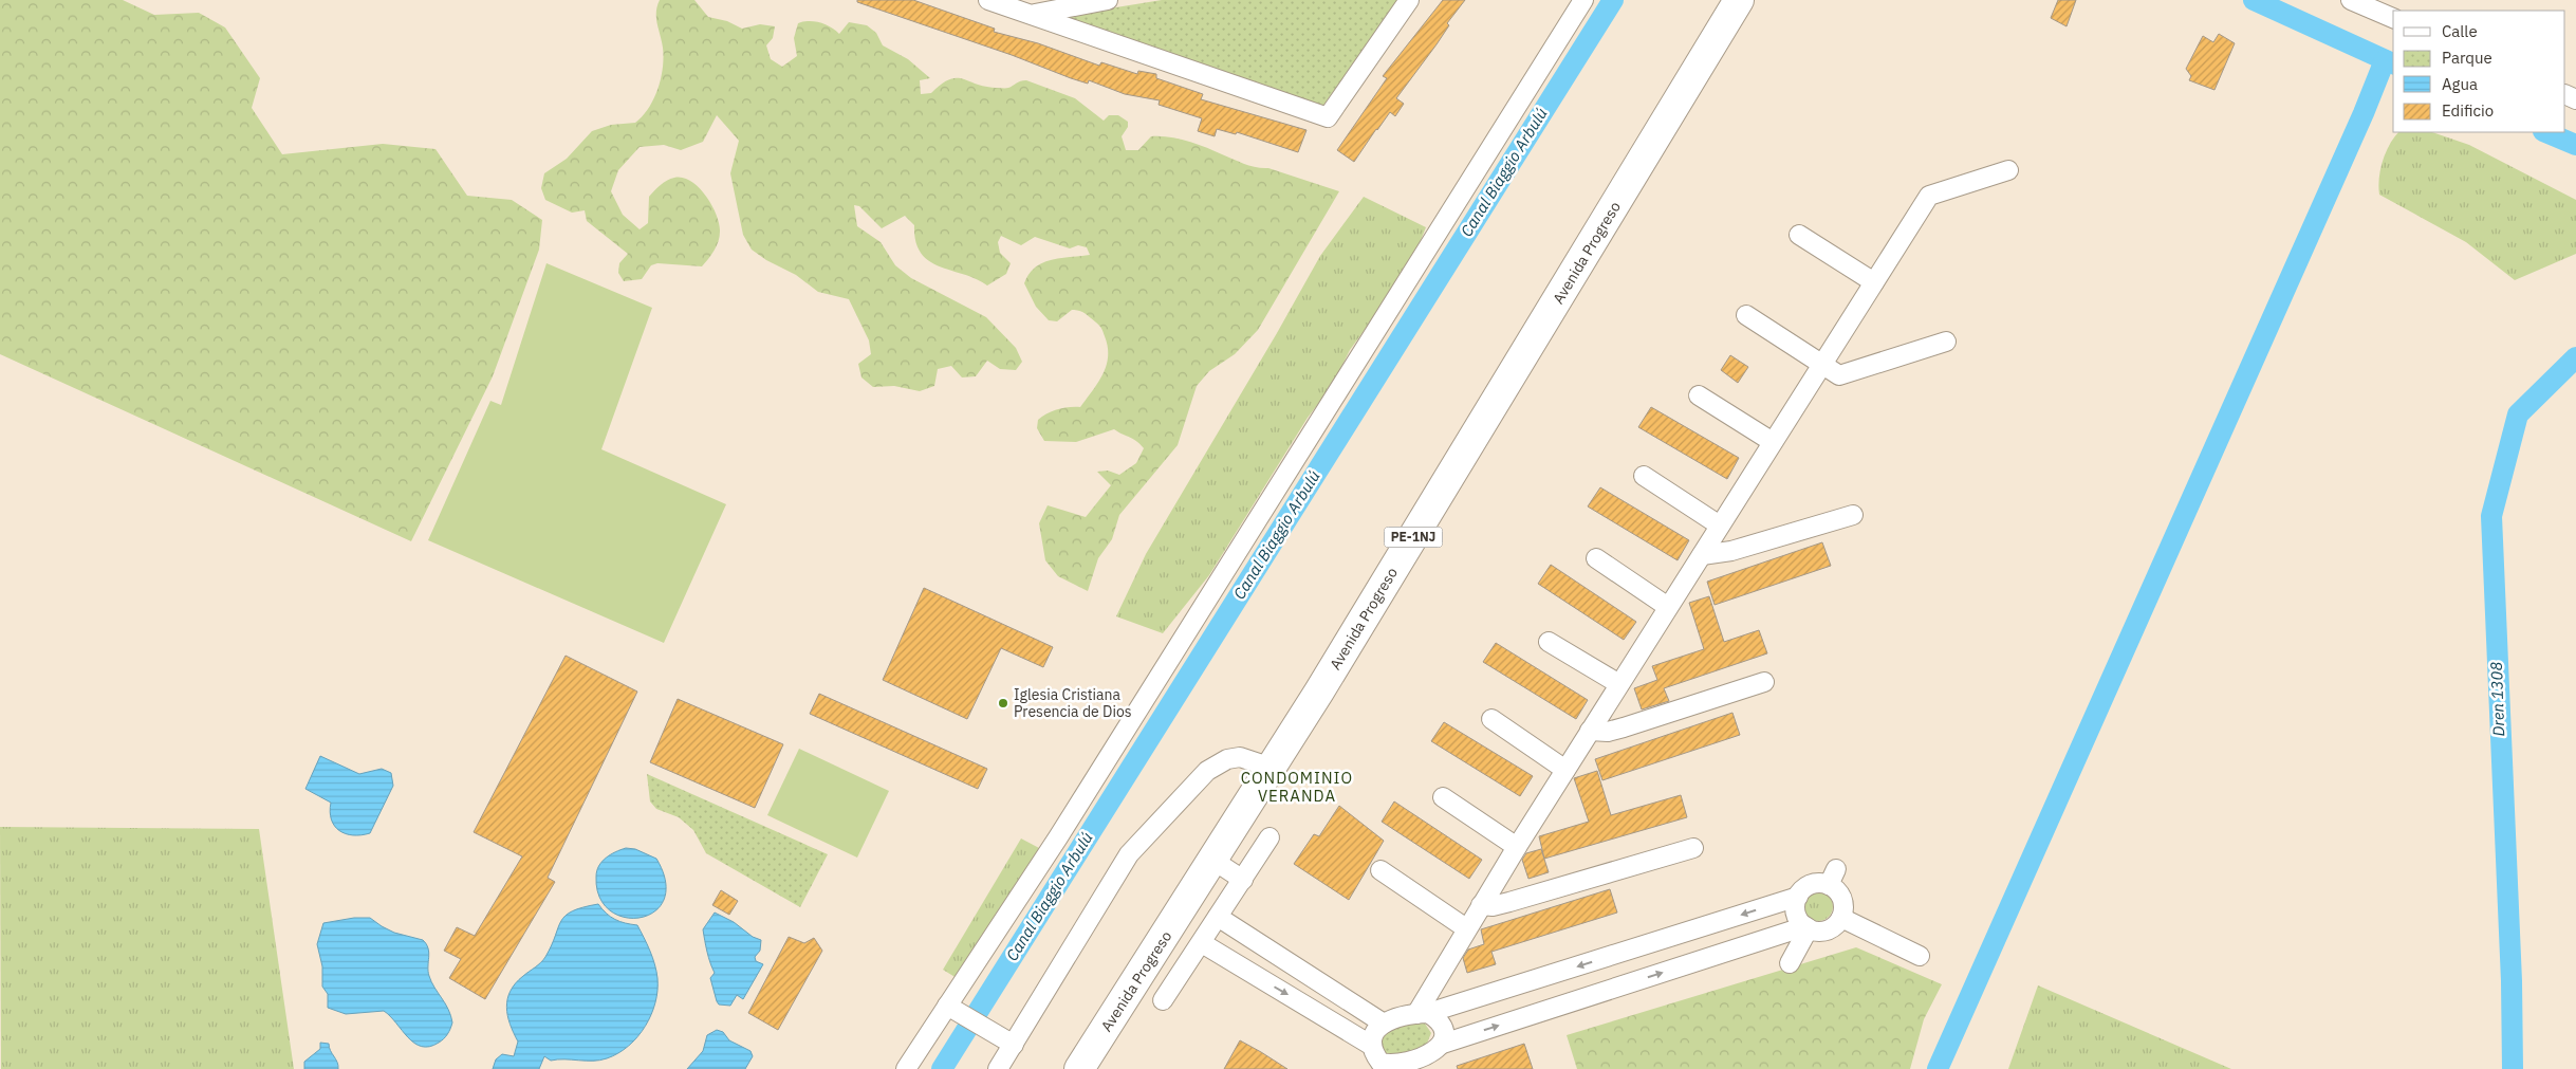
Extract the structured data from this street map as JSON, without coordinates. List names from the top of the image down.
{
  "streets": {
    "main road": ["Avenida Progreso", "PE-1NJ"]
  },
  "districts": ["CONDOMINIO VERANDA"],
  "water": ["Canal Biaggio Arbulú", "Dren 1308"],
  "places": ["Iglesia Cristiana Presencia de Dios"],
  "legend": [
    "Calle",
    "Parque",
    "Agua",
    "Edificio"
  ]
}
